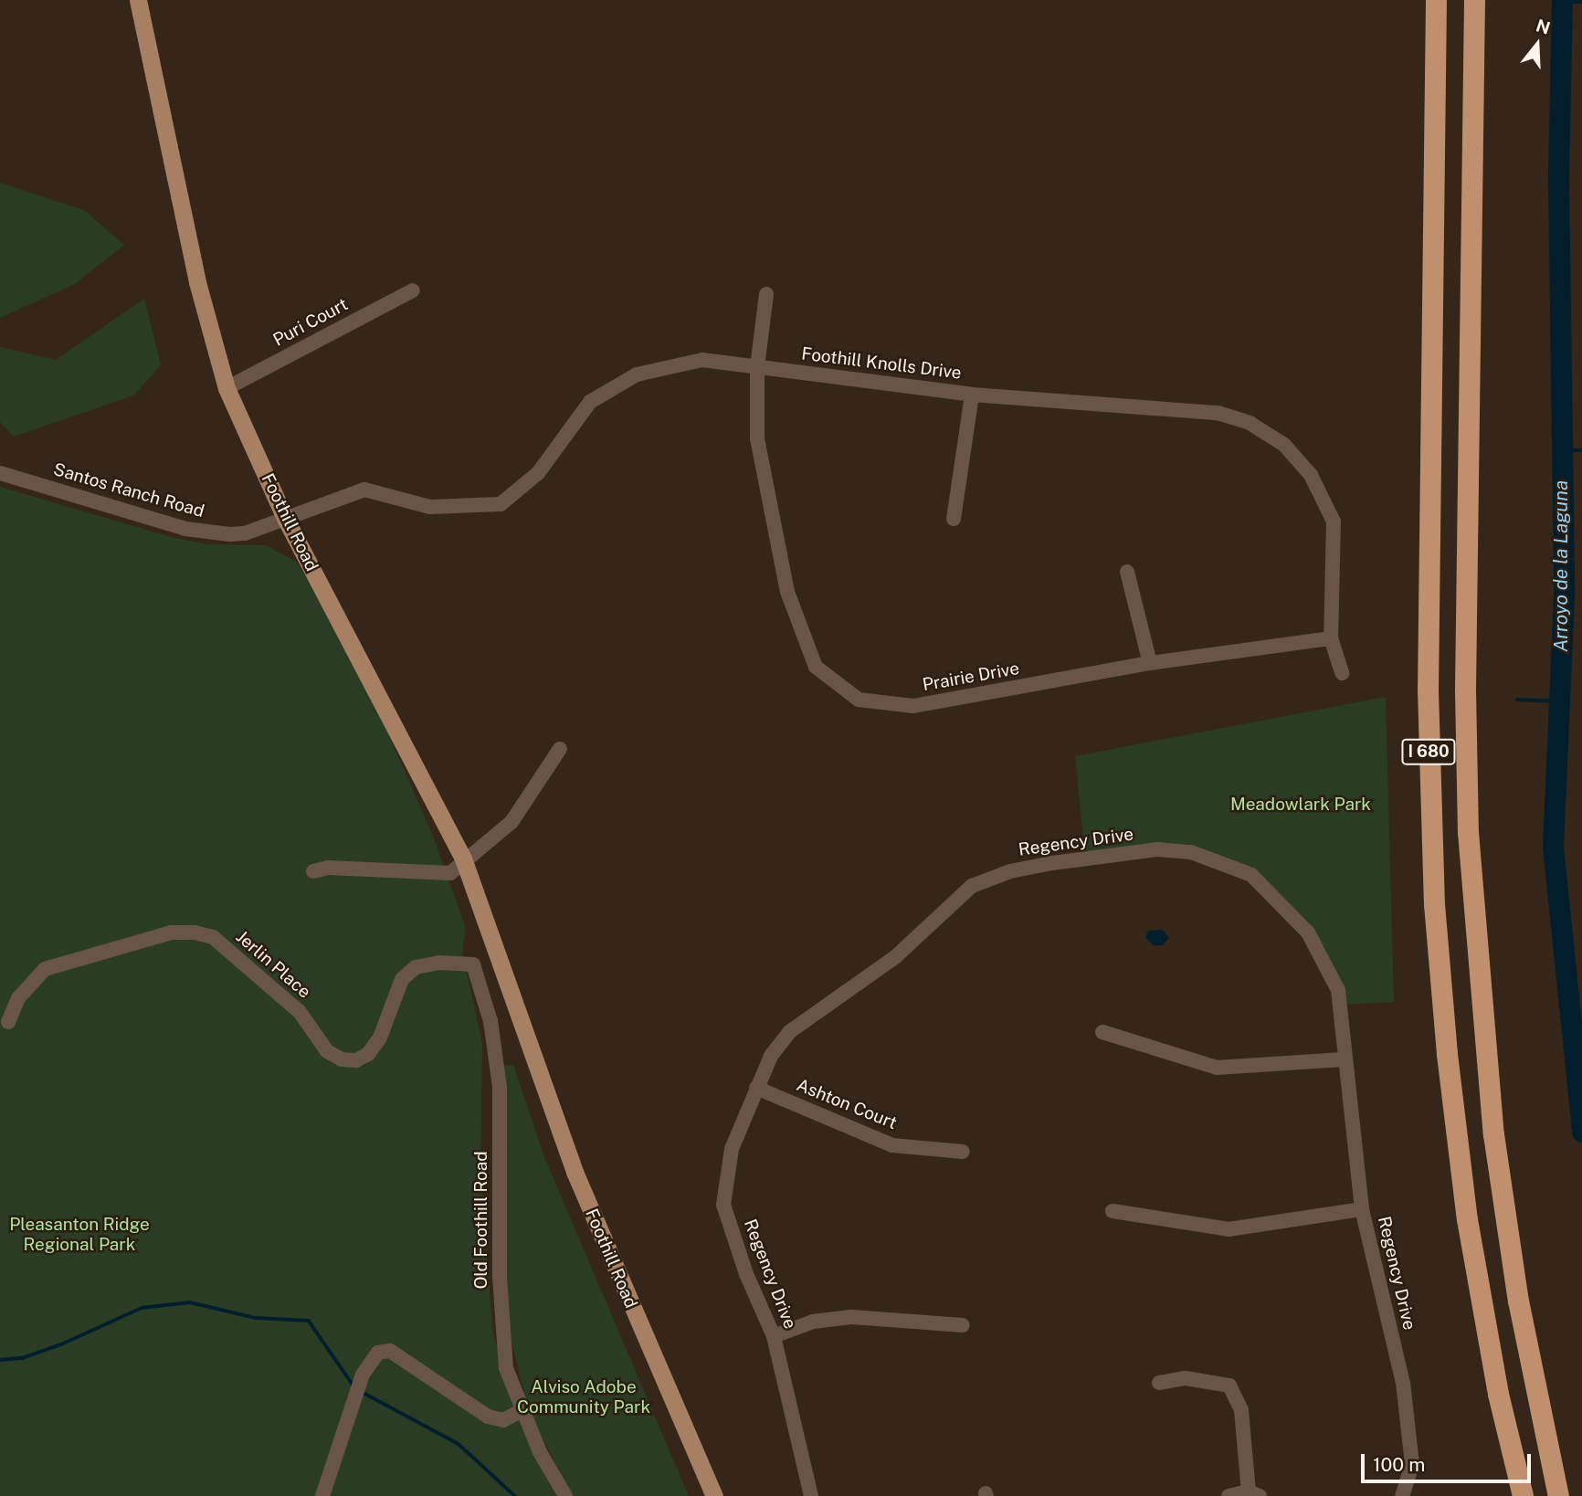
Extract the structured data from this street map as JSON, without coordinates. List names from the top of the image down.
{
  "streets": {
    "highway": ["I 680"],
    "main road": ["Foothill Road"],
    "street": [
      "Puri Court",
      "Foothill Knolls Drive",
      "Santos Ranch Road",
      "Prairie Drive",
      "Regency Drive",
      "Jerlin Place",
      "Ashton Court",
      "Old Foothill Road"
    ]
  },
  "crossings": [
    ["Puri Court", "Foothill Road"],
    ["Foothill Knolls Drive", "Santos Ranch Road"],
    ["Foothill Knolls Drive", "Foothill Road"],
    ["Foothill Knolls Drive", "Prairie Drive"],
    ["Santos Ranch Road", "Foothill Road"],
    ["Regency Drive", "Ashton Court"],
    ["Jerlin Place", "Old Foothill Road"]
  ],
  "water": ["Arroyo de la Laguna"],
  "parks": ["Meadowlark Park", "Pleasanton Ridge Regional Park", "Alviso Adobe Community Park"],
  "scale_bar": "100 m",
  "north": "top"
}
